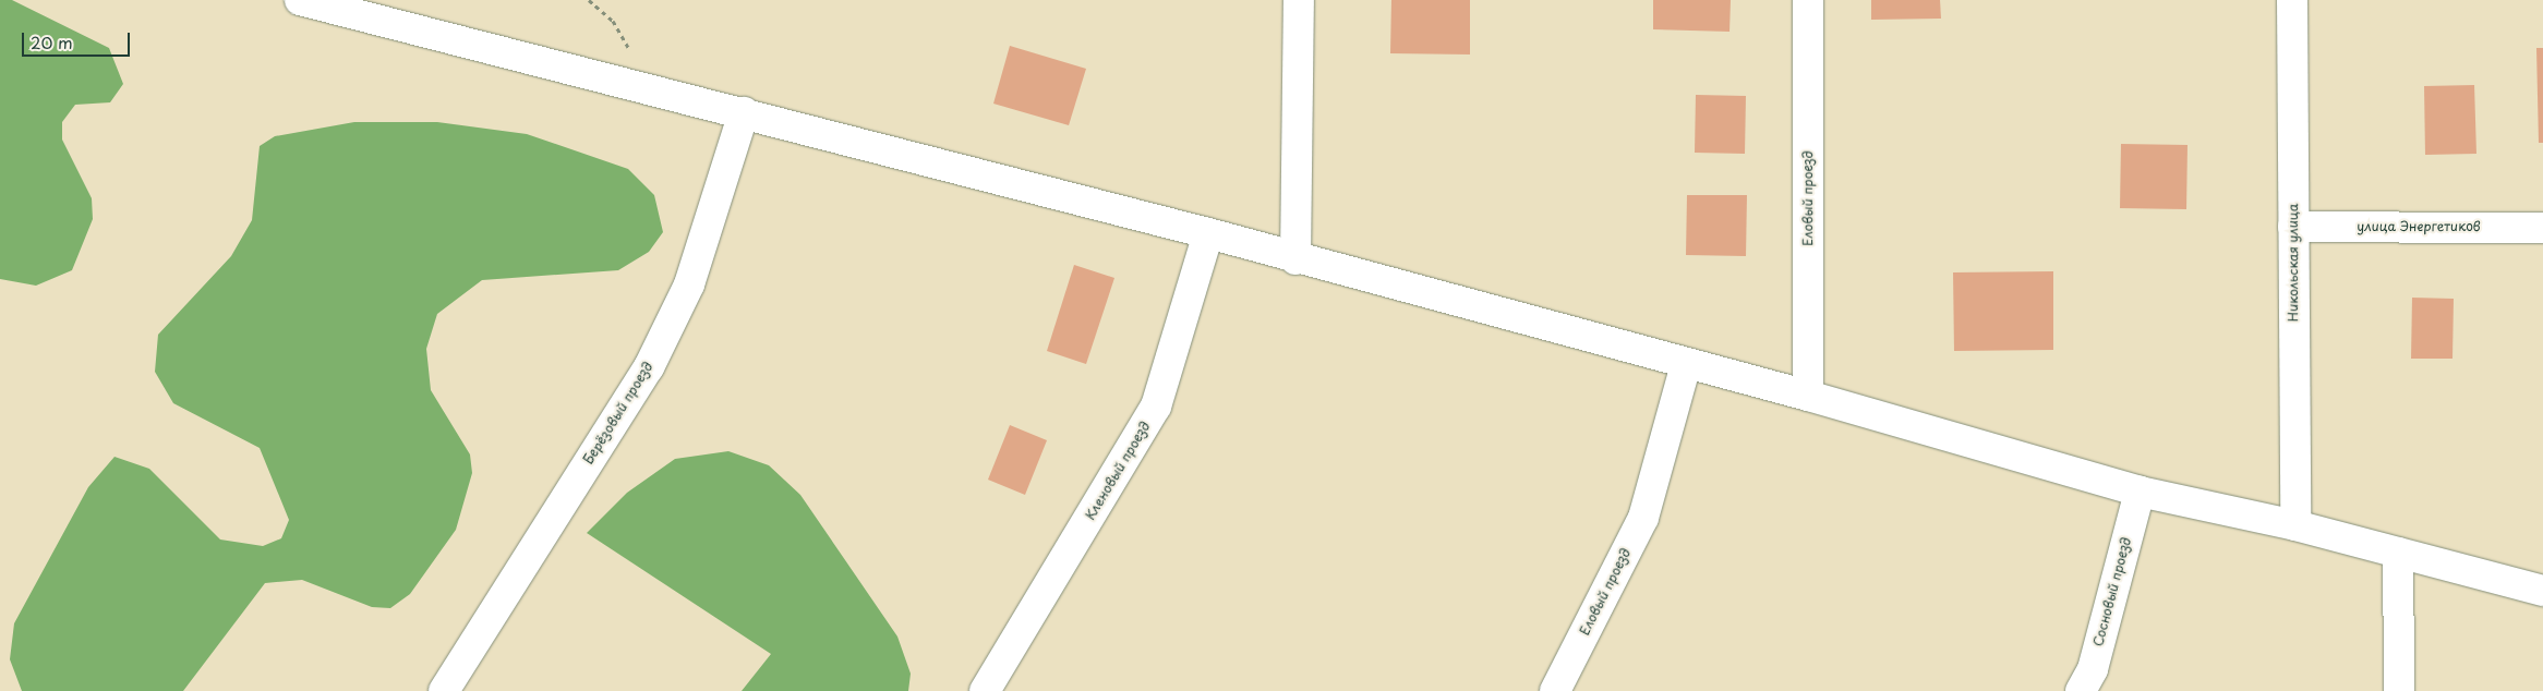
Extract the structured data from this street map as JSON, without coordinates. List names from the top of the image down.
{
  "streets": {
    "street": [
      "Еловый проезд",
      "улица Энергетиков",
      "Никольская улица",
      "Берёзовый проезд",
      "Кленовый проезд",
      "Сосновый проезд"
    ]
  },
  "crossings": [
    ["улица Энергетиков", "Никольская улица"]
  ],
  "scale_bar": "20 m"
}
